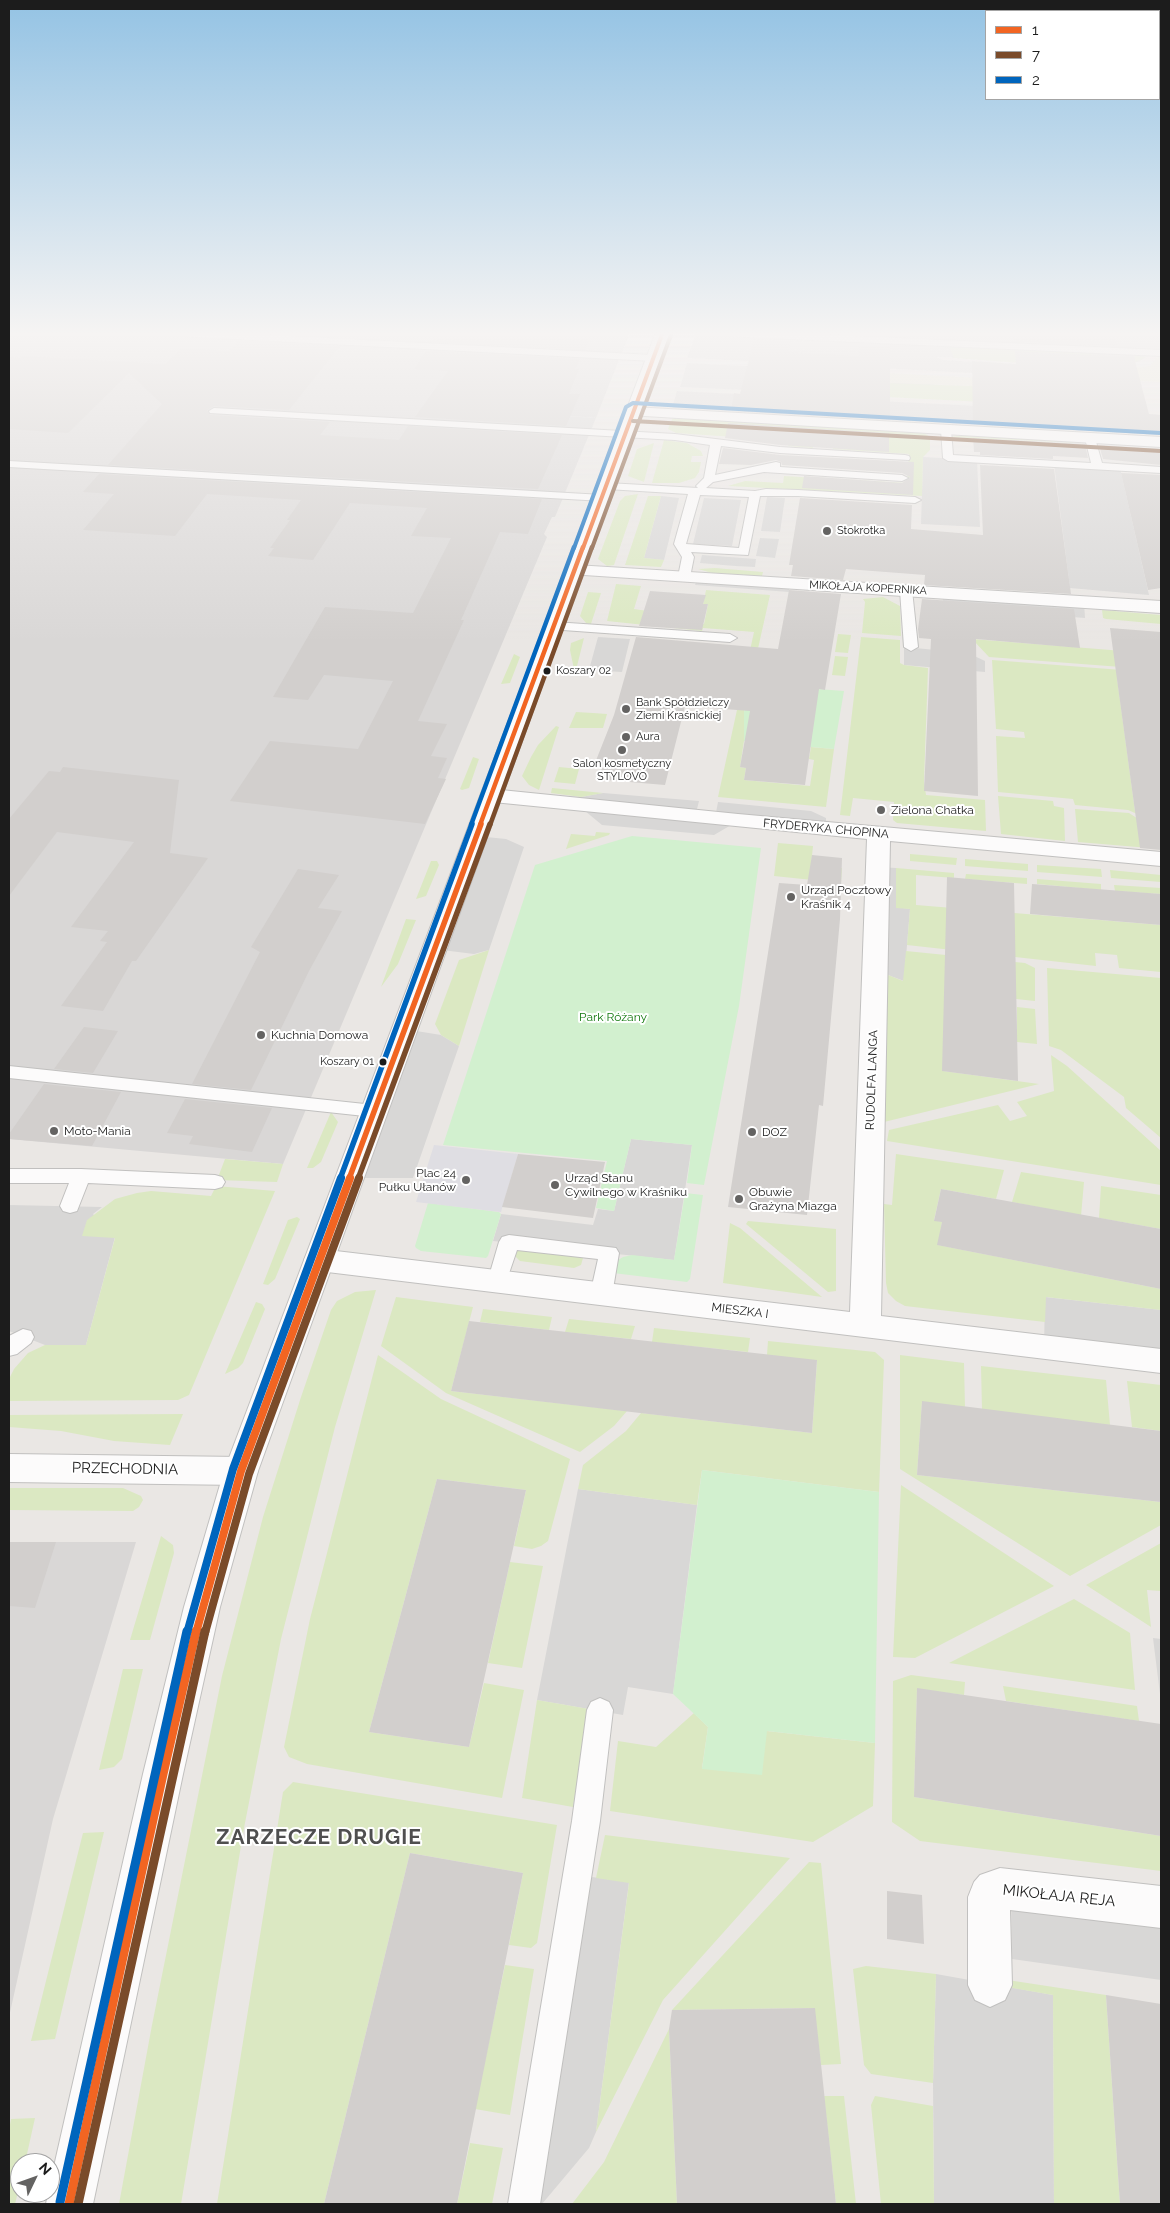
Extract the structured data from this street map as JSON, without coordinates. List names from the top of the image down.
{
  "streets": {
    "street": [
      "MIKOŁAJA KOPERNIKA",
      "FRYDERYKA CHOPINA",
      "RUDOLFA LANGA",
      "MIESZKA I",
      "PRZECHODNIA",
      "MIKOŁAJA REJA"
    ]
  },
  "crossings": [
    ["FRYDERYKA CHOPINA", "RUDOLFA LANGA"],
    ["RUDOLFA LANGA", "MIESZKA I"]
  ],
  "districts": ["ZARZECZE DRUGIE"],
  "parks": ["Park Różany"],
  "places": [
    "Stokrotka",
    "Koszary 02",
    "Bank Spółdzielczy Ziemi Kraśnickiej",
    "Aura",
    "Salon kosmetyczny STYLOVO",
    "Zielona Chatka",
    "Urząd Pocztowy Kraśnik 4",
    "Kuchnia Domowa",
    "Koszary 01",
    "Moto-Mania",
    "DOZ",
    "Plac 24 Pułku Ułanów",
    "Urząd Stanu Cywilnego w Kraśniku",
    "Obuwie Grażyna Miazga"
  ],
  "lines": ["transit line 1", "transit line 7", "transit line 2"],
  "legend": ["1", "7", "2"],
  "north": "top right"
}
